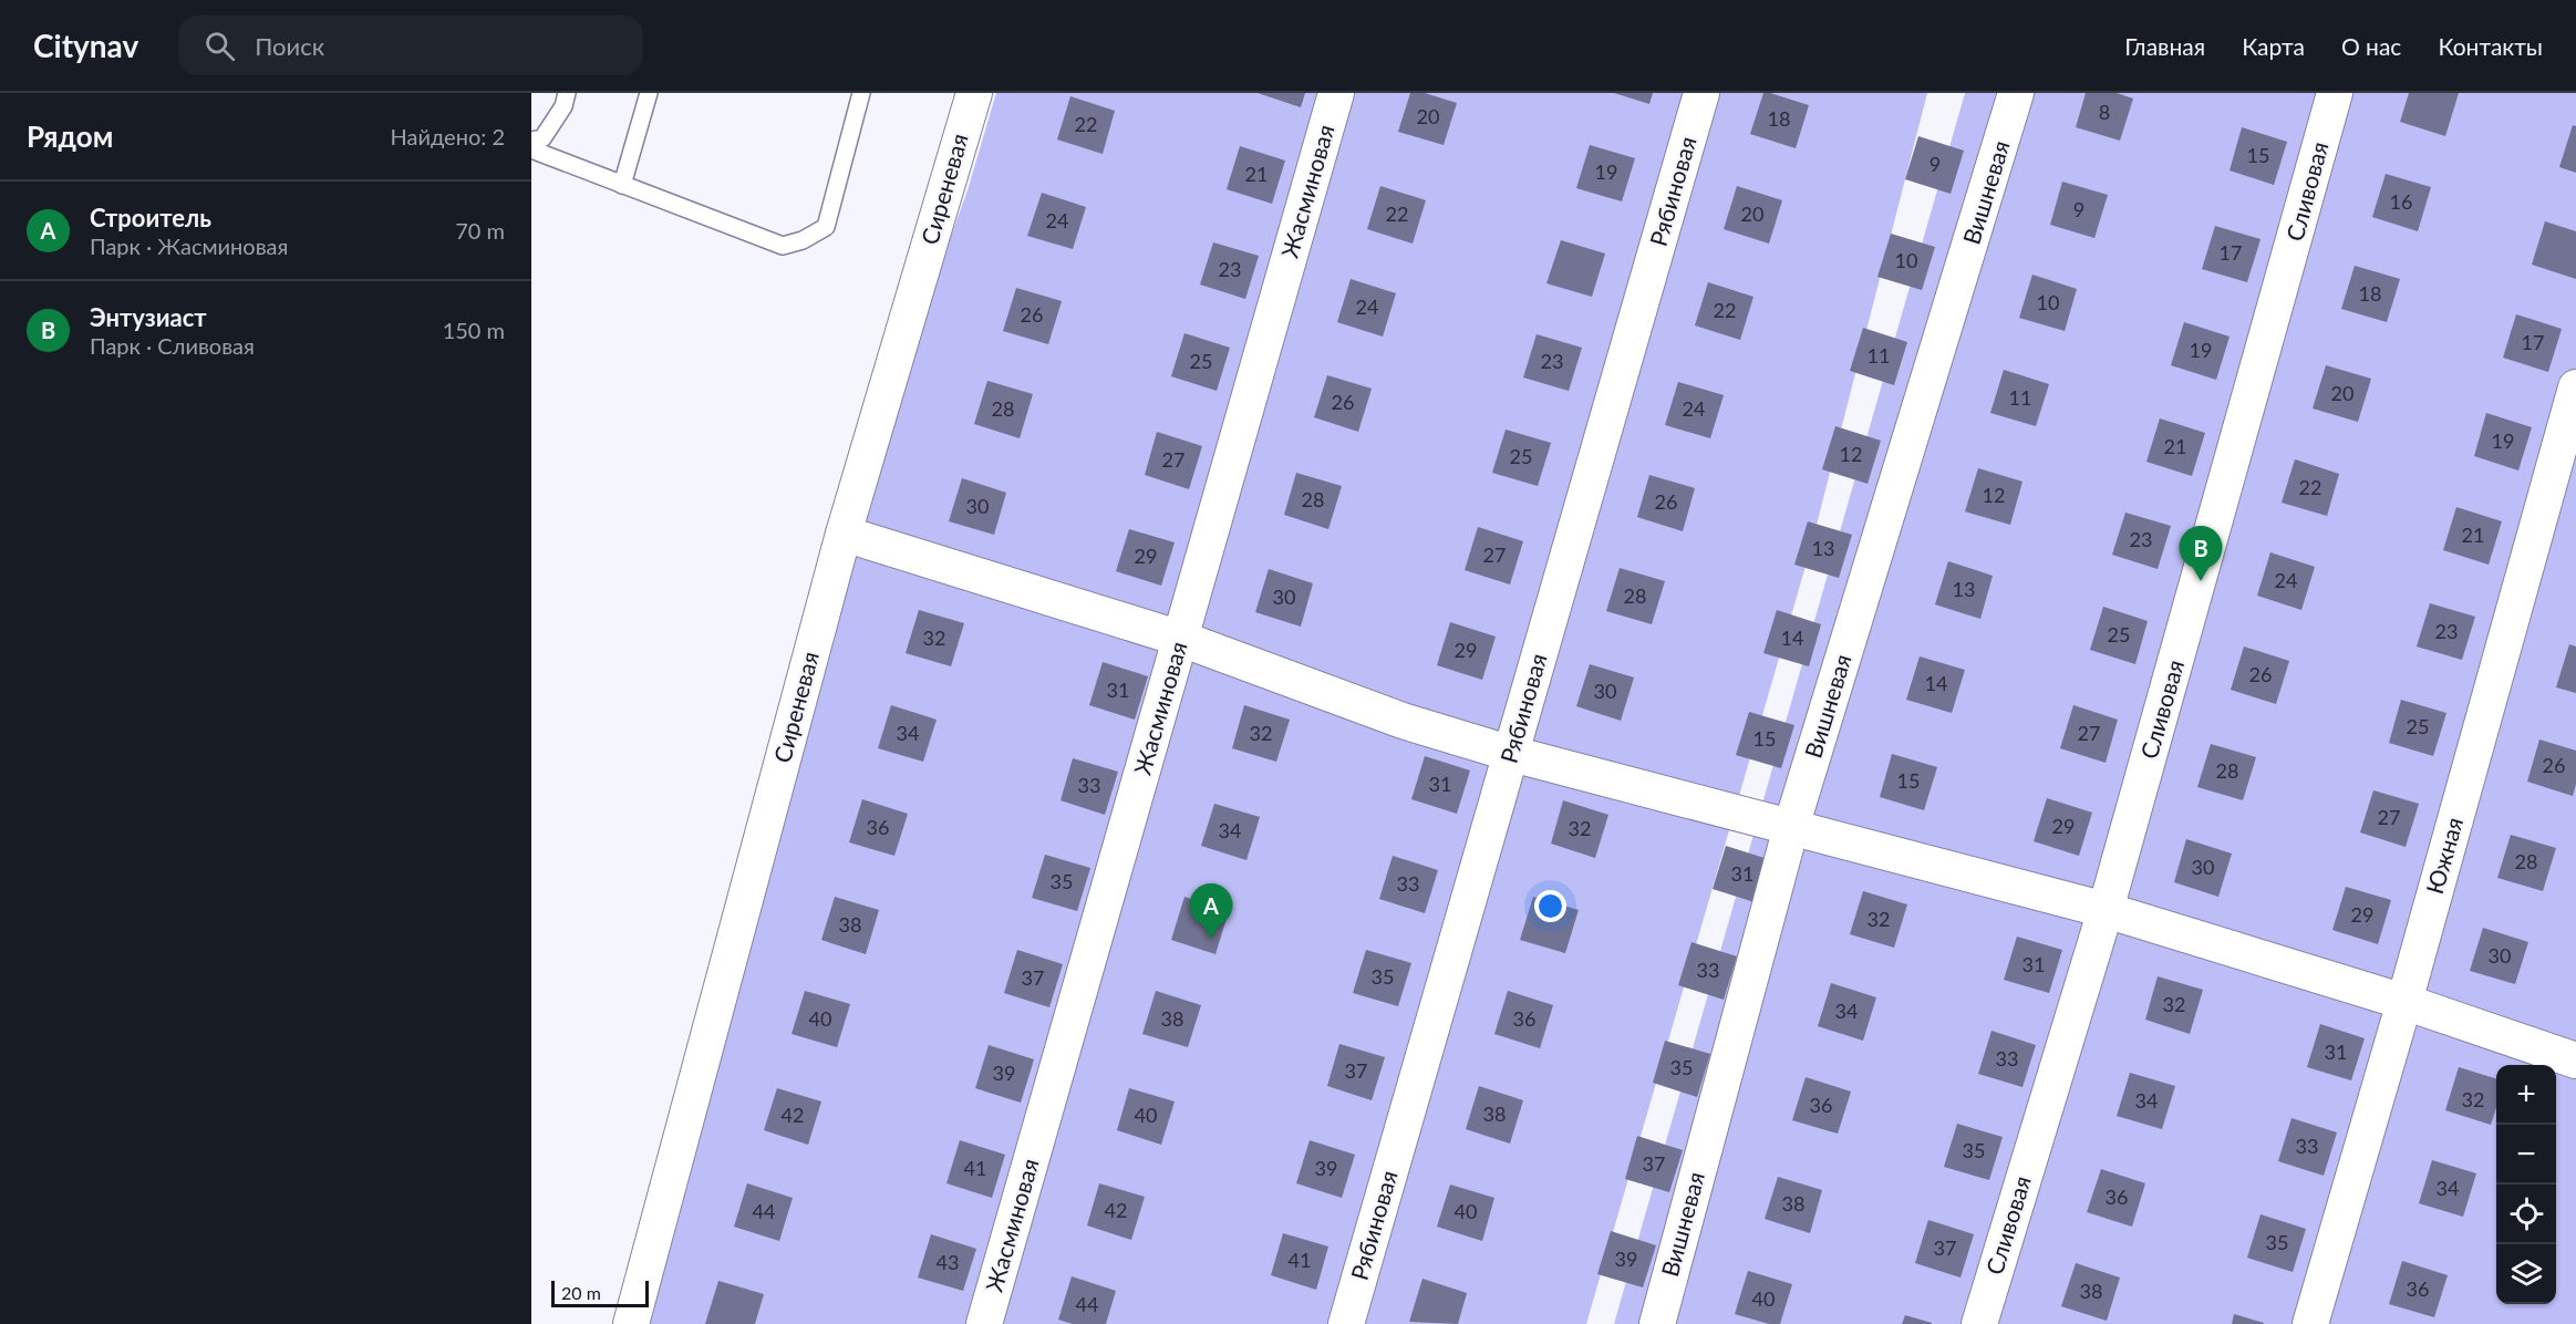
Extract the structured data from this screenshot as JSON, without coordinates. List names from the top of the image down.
{
  "streets": {
    "street": [
      "Сиреневая",
      "Жасминовая",
      "Рябиновая",
      "Сливовая",
      "Вишневая",
      "Южная"
    ]
  },
  "house_numbers": [
    "8",
    "20",
    "18",
    "22",
    "15",
    "9",
    "19",
    "21",
    "16",
    "9",
    "22",
    "20",
    "24",
    "17",
    "10",
    "23",
    "18",
    "10",
    "24",
    "22",
    "26",
    "17",
    "19",
    "11",
    "25",
    "23",
    "20",
    "11",
    "26",
    "28",
    "24",
    "19",
    "21",
    "12",
    "25",
    "27",
    "22",
    "12",
    "28",
    "26",
    "30",
    "21",
    "23",
    "13",
    "27",
    "29",
    "24",
    "13",
    "28",
    "30",
    "23",
    "25",
    "32",
    "14",
    "29",
    "26",
    "14",
    "31",
    "30",
    "25",
    "34",
    "32",
    "27",
    "15",
    "26",
    "28",
    "15",
    "31",
    "33",
    "27",
    "29",
    "36",
    "32",
    "34",
    "28",
    "30",
    "31",
    "35",
    "33",
    "29",
    "32",
    "38",
    "30",
    "31",
    "33",
    "35",
    "37",
    "32",
    "34",
    "40",
    "38",
    "36",
    "31",
    "33",
    "35",
    "37",
    "39",
    "32",
    "34",
    "36",
    "38",
    "42",
    "40",
    "33",
    "35",
    "37",
    "41",
    "39",
    "34",
    "36",
    "38",
    "42",
    "44",
    "40",
    "35",
    "37",
    "39",
    "41",
    "43",
    "36",
    "38",
    "40",
    "44"
  ],
  "scale_bar": "20 m",
  "page": {
    "header": "Citynav",
    "search": "Поиск",
    "nav": [
      "Главная",
      "Карта",
      "О нас",
      "Контакты"
    ],
    "heading": ["Рядом", "Найдено: 2"],
    "list": [
      {
        "mark": "A",
        "name": "Строитель",
        "note": "Парк · Жасминовая",
        "value": "70 m"
      },
      {
        "mark": "B",
        "name": "Энтузиаст",
        "note": "Парк · Сливовая",
        "value": "150 m"
      }
    ],
    "pins": ["B", "A"],
    "map_buttons": ["+", "−"],
    "scale": "20 m"
  }
}
